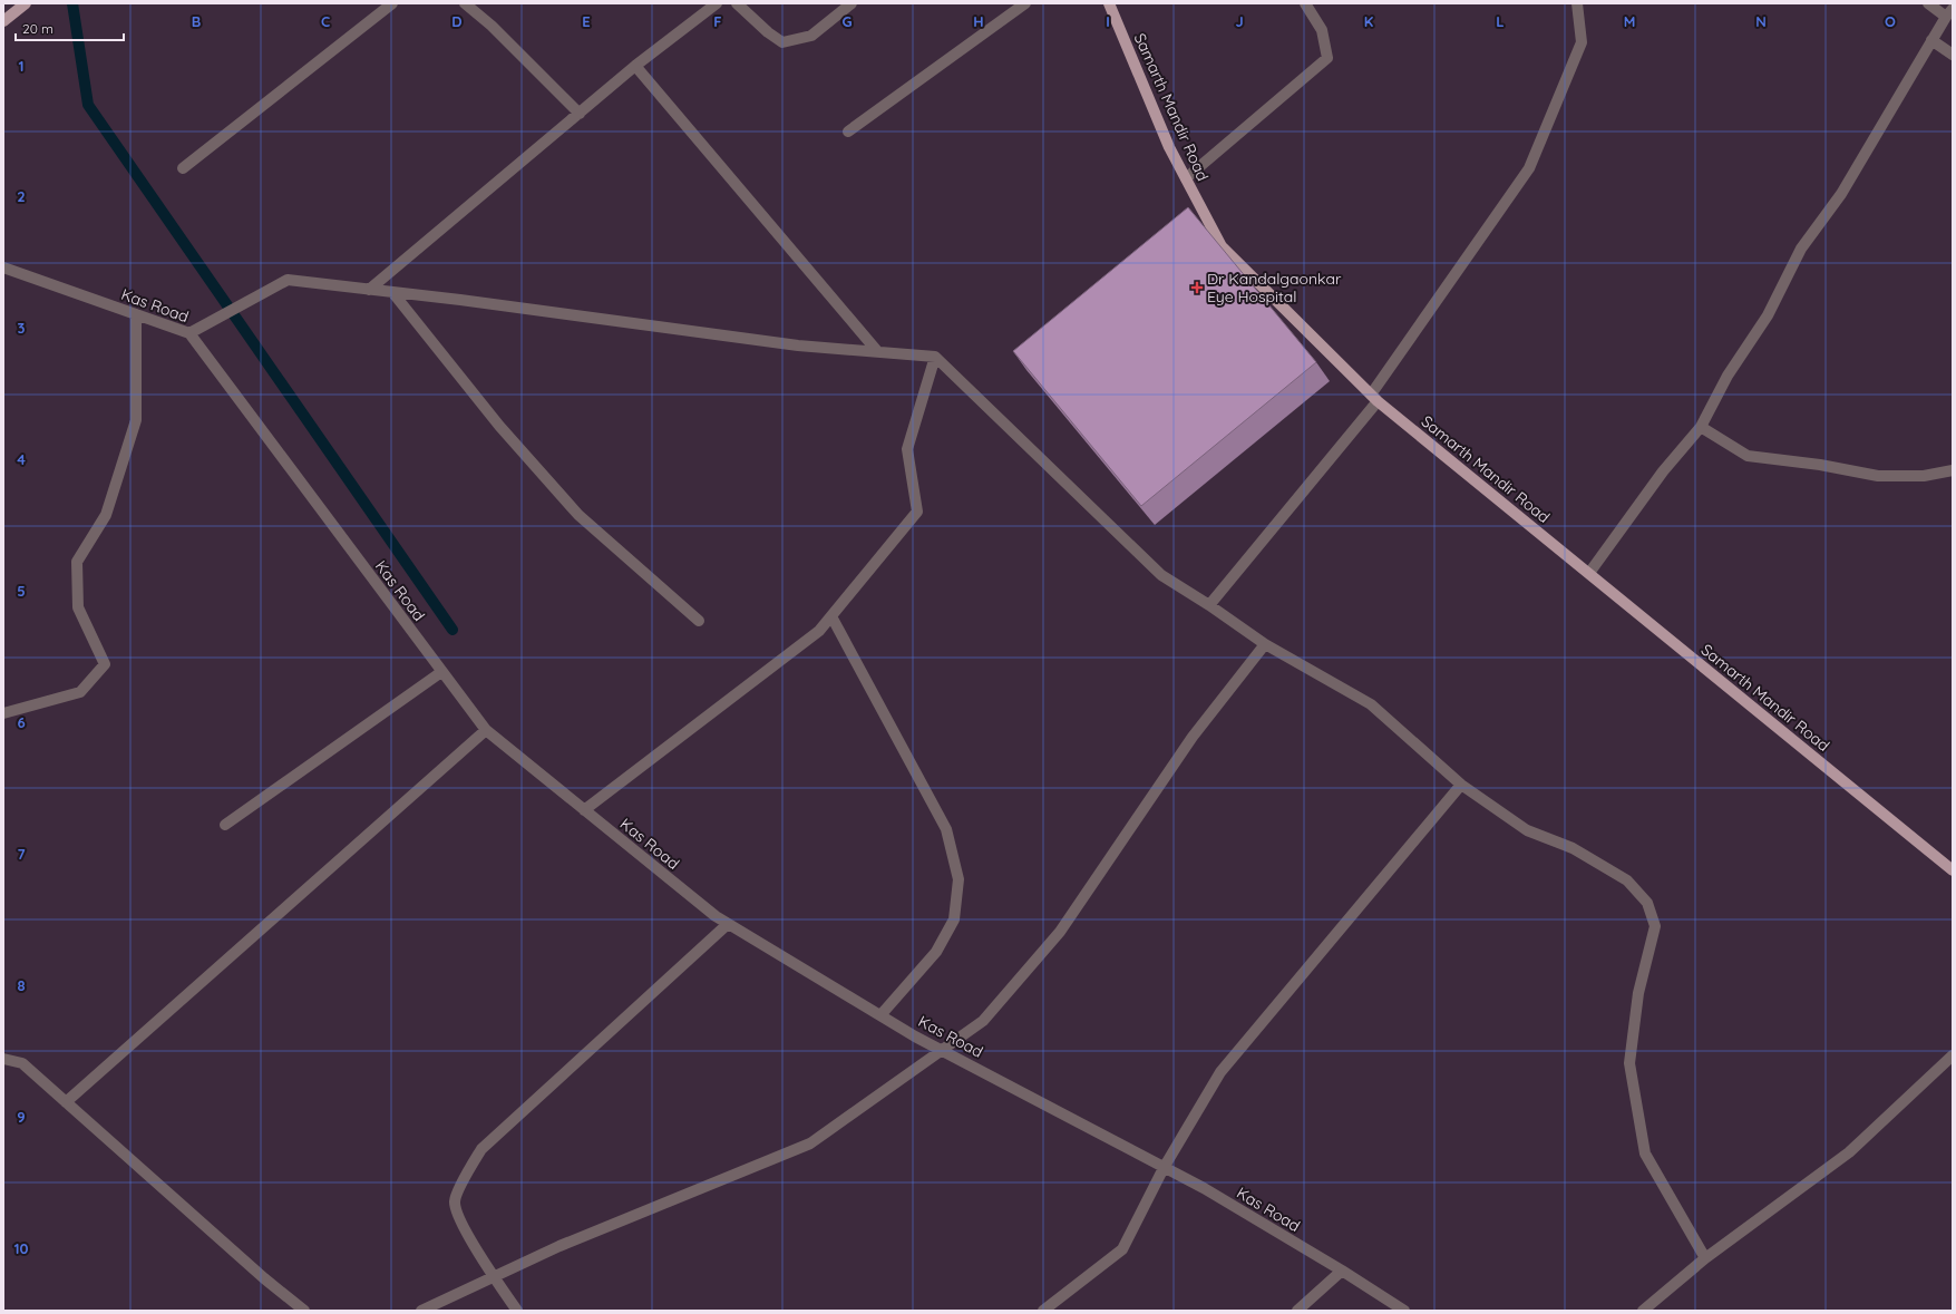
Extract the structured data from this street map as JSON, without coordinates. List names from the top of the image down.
{
  "streets": {
    "main road": ["Samarth Mandir Road"],
    "street": ["Kas Road"]
  },
  "places": {
    "health": ["Dr Kandalgaonkar Eye Hospital"]
  },
  "scale_bar": "20 m",
  "grid": {
    "columns": [
      "B",
      "C",
      "D",
      "E",
      "F",
      "G",
      "H",
      "I",
      "J",
      "K",
      "L",
      "M",
      "N",
      "O"
    ],
    "rows": [
      "1",
      "2",
      "3",
      "4",
      "5",
      "6",
      "7",
      "8",
      "9",
      "10"
    ]
  }
}
